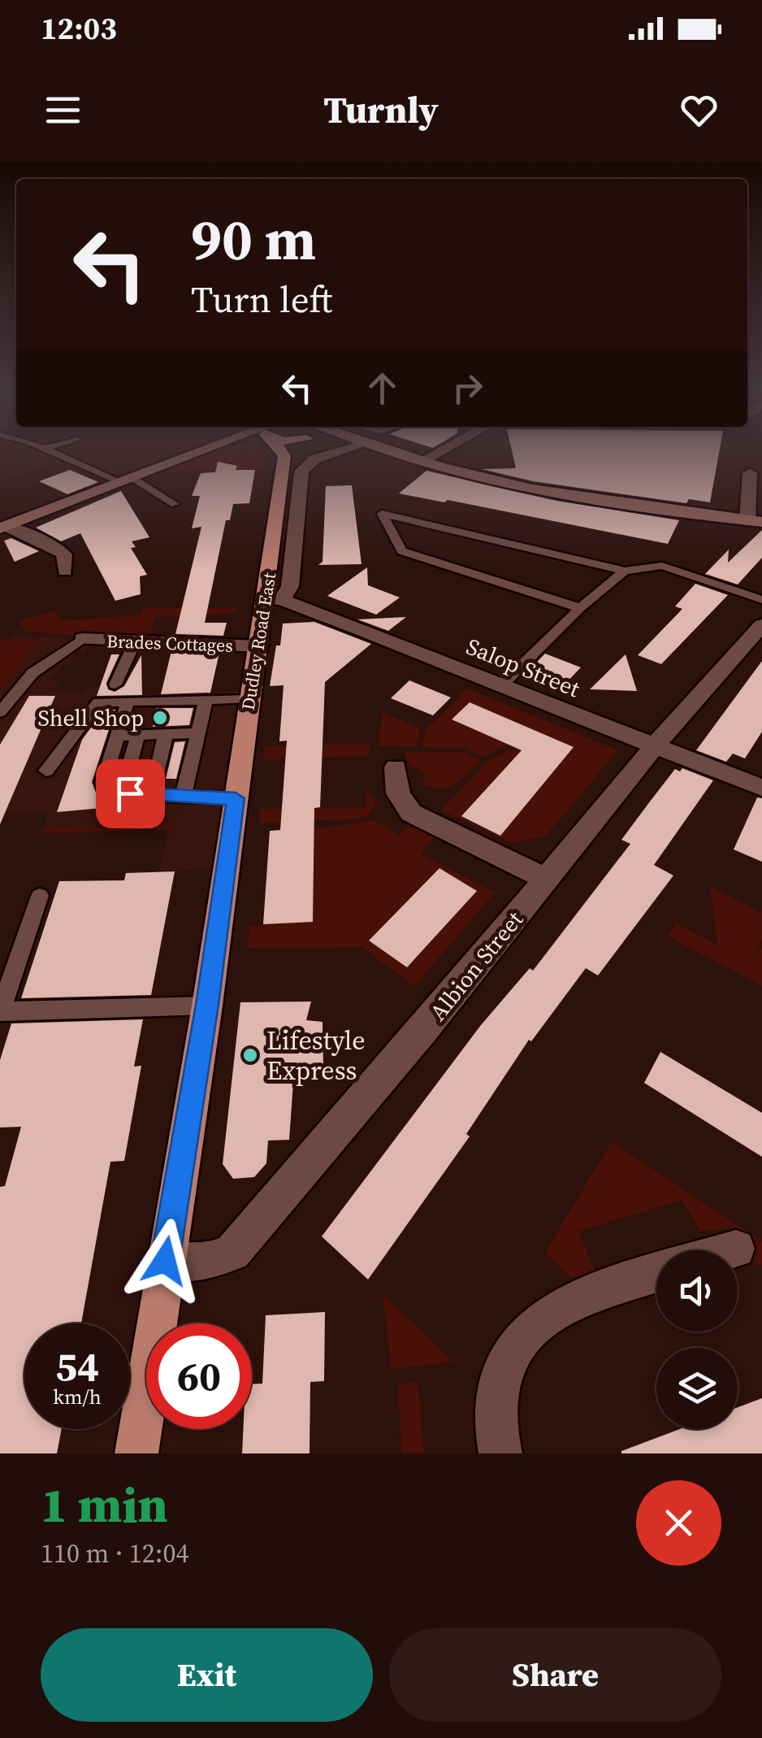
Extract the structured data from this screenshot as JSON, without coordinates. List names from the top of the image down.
{
  "streets": {
    "main road": ["Dudley Road East"],
    "street": ["Brades Cottages", "Salop Street", "Albion Street"]
  },
  "crossings": [
    ["Dudley Road East", "Brades Cottages"],
    ["Dudley Road East", "Salop Street"],
    ["Dudley Road East", "Albion Street"],
    ["Salop Street", "Albion Street"]
  ],
  "places": ["Shell Shop", "Lifestyle Express"],
  "page": {
    "status": "12:03",
    "header": "Turnly",
    "turn": ["90 m", "Turn left"],
    "speed": "54 km/h",
    "limit": "60",
    "heading": ["1 min", "110 m · 12:04"],
    "buttons": ["Exit", "Share"]
  }
}
